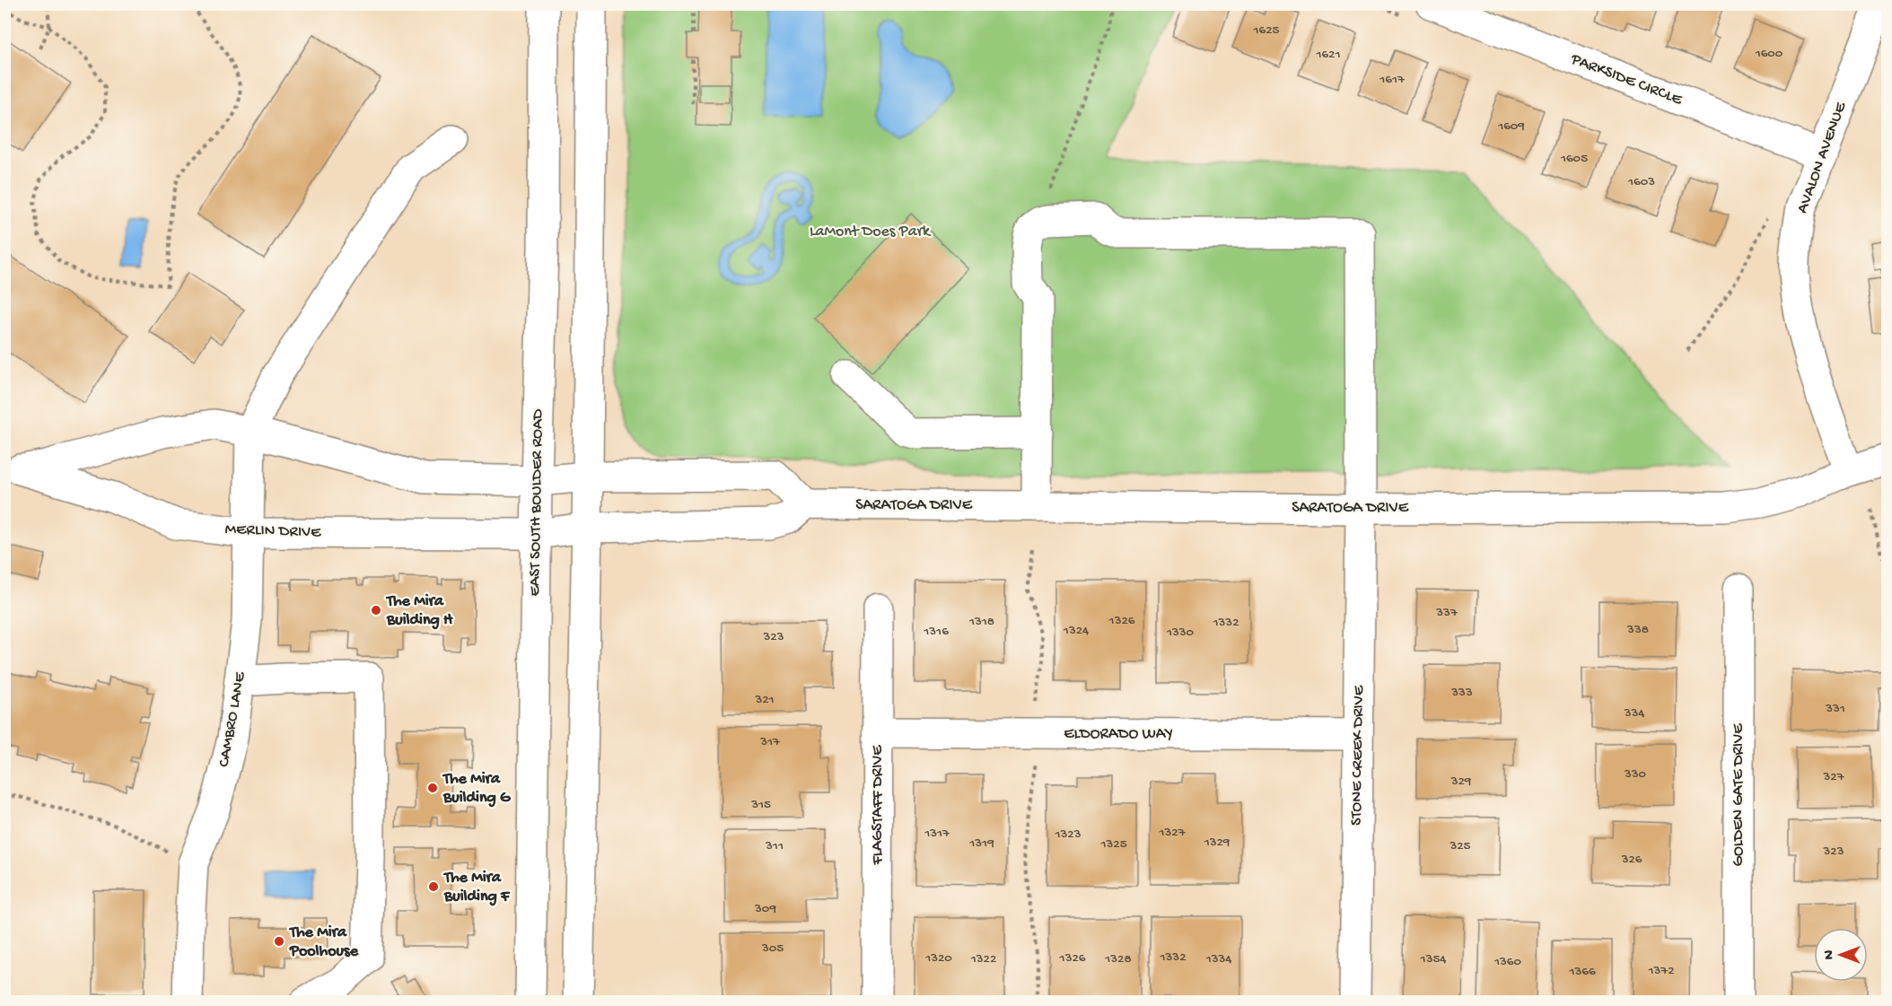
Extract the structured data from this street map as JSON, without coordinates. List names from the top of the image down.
{
  "streets": {
    "street": [
      "PARKSIDE CIRCLE",
      "AVALON AVENUE",
      "EAST SOUTH BOULDER ROAD",
      "SARATOGA DRIVE",
      "MERLIN DRIVE",
      "CAMBRO LANE",
      "ELDORADO WAY",
      "STONE CREEK DRIVE",
      "GOLDEN GATE DRIVE",
      "FLAGSTAFF DRIVE"
    ]
  },
  "crossings": [
    ["PARKSIDE CIRCLE", "AVALON AVENUE"],
    ["AVALON AVENUE", "SARATOGA DRIVE"],
    ["EAST SOUTH BOULDER ROAD", "MERLIN DRIVE"],
    ["SARATOGA DRIVE", "STONE CREEK DRIVE"],
    ["MERLIN DRIVE", "CAMBRO LANE"],
    ["ELDORADO WAY", "STONE CREEK DRIVE"],
    ["ELDORADO WAY", "FLAGSTAFF DRIVE"]
  ],
  "parks": ["LaMont Does Park"],
  "places": [
    "The Mira Building H",
    "The Mira Building G",
    "The Mira Building F",
    "The Mira Poolhouse"
  ],
  "house_numbers": [
    "1625",
    "1600",
    "1621",
    "1617",
    "1609",
    "1605",
    "1603",
    "337",
    "1326",
    "1318",
    "1332",
    "338",
    "1324",
    "1316",
    "1330",
    "323",
    "333",
    "321",
    "331",
    "334",
    "317",
    "330",
    "327",
    "329",
    "315",
    "1327",
    "1317",
    "1323",
    "1329",
    "1319",
    "1325",
    "311",
    "325",
    "323",
    "326",
    "309",
    "305",
    "1332",
    "1320",
    "1326",
    "1322",
    "1328",
    "1334",
    "1354",
    "1360",
    "1372",
    "1366"
  ],
  "north": "left"
}
